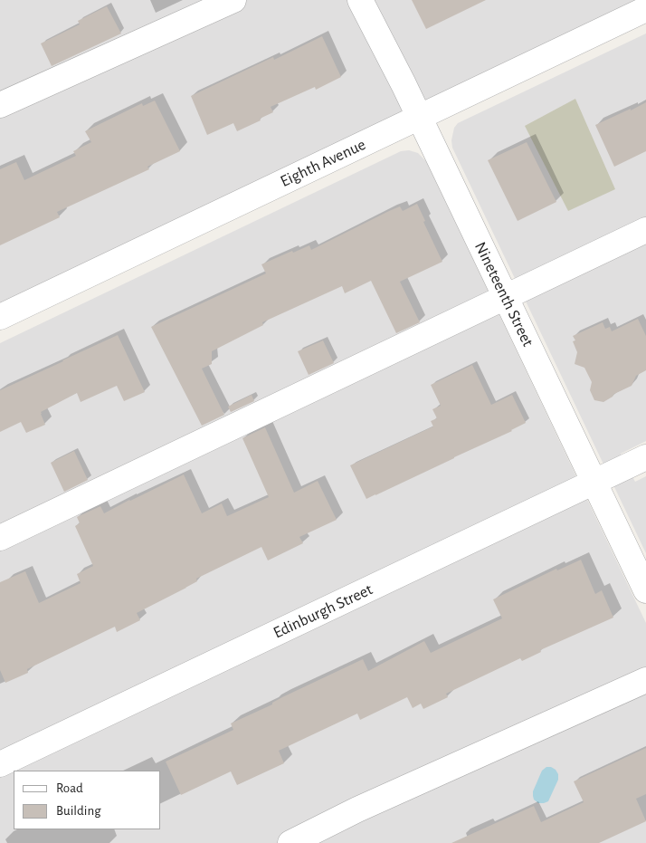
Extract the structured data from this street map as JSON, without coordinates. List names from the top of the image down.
{
  "streets": {
    "street": ["Eighth Avenue", "Nineteenth Street", "Edinburgh Street"]
  },
  "crossings": [
    ["Eighth Avenue", "Nineteenth Street"],
    ["Nineteenth Street", "Edinburgh Street"]
  ],
  "legend": ["Road", "Building"]
}
